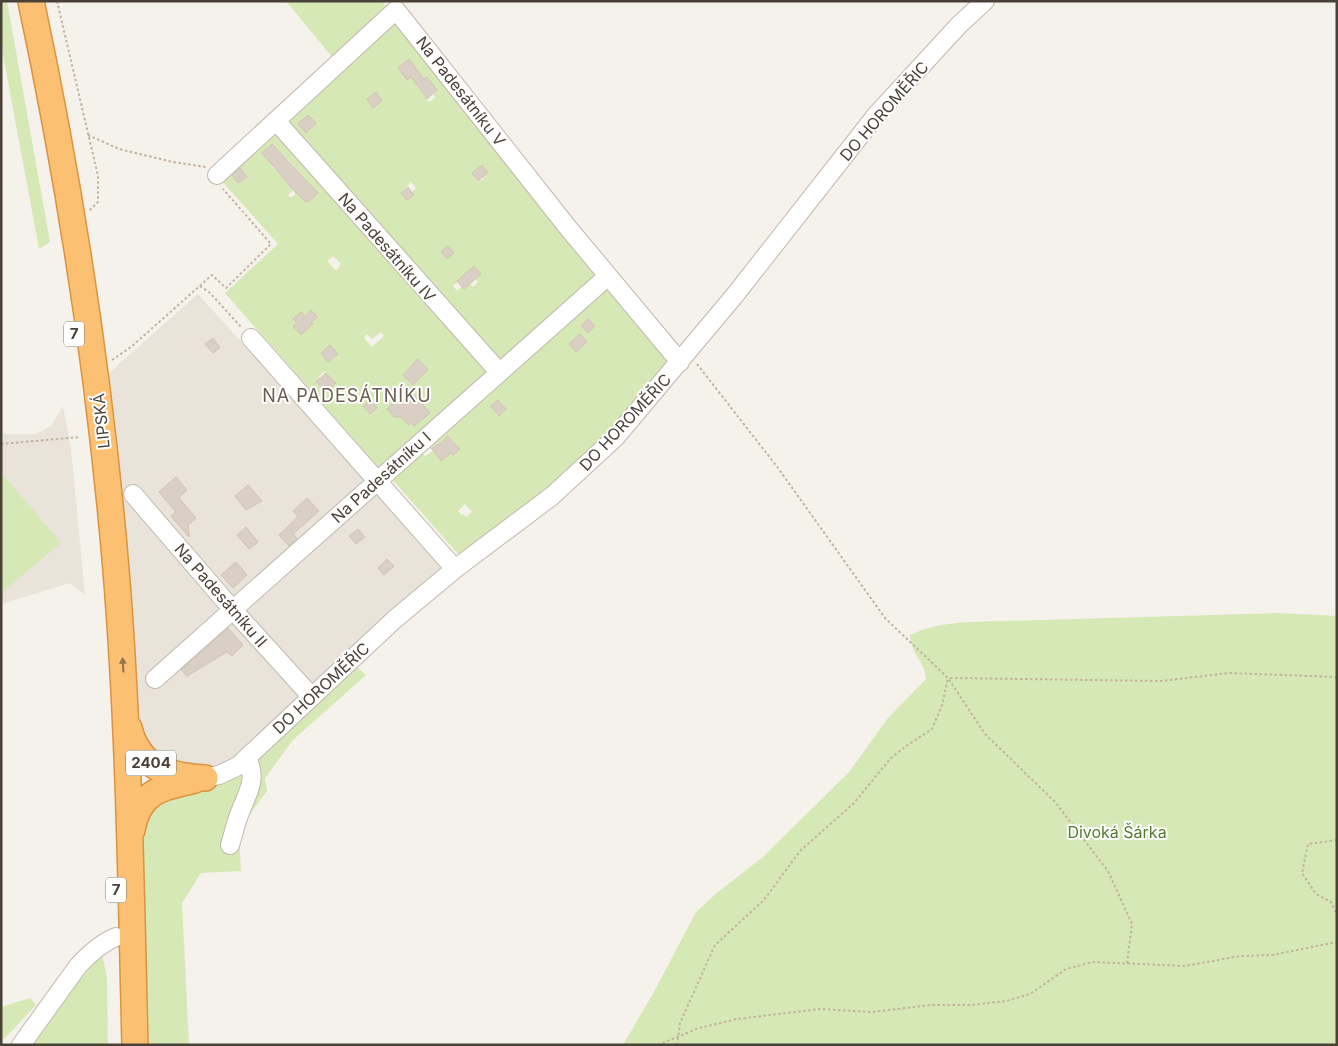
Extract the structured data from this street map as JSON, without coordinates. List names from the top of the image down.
{
  "streets": {
    "highway": ["7", "LIPSKÁ", "2404"],
    "street": [
      "Na Padesátníku Ⅴ",
      "DO HOROMĚŘIC",
      "Na Padesátníku Ⅳ",
      "Na Padesátníku Ⅰ",
      "Na Padesátníku Ⅱ"
    ]
  },
  "crossings": [
    ["Na Padesátníku Ⅴ", "DO HOROMĚŘIC"],
    ["Na Padesátníku Ⅴ", "Na Padesátníku Ⅳ"],
    ["Na Padesátníku Ⅴ", "Na Padesátníku Ⅰ"],
    ["DO HOROMĚŘIC", "Na Padesátníku Ⅱ"],
    ["DO HOROMĚŘIC", "2404"],
    ["Na Padesátníku Ⅳ", "Na Padesátníku Ⅰ"],
    ["7", "LIPSKÁ"],
    ["7", "2404"],
    ["LIPSKÁ", "2404"],
    ["Na Padesátníku Ⅰ", "Na Padesátníku Ⅱ"]
  ],
  "districts": ["NA PADESÁTNÍKU"],
  "parks": ["Divoká Šárka"]
}
